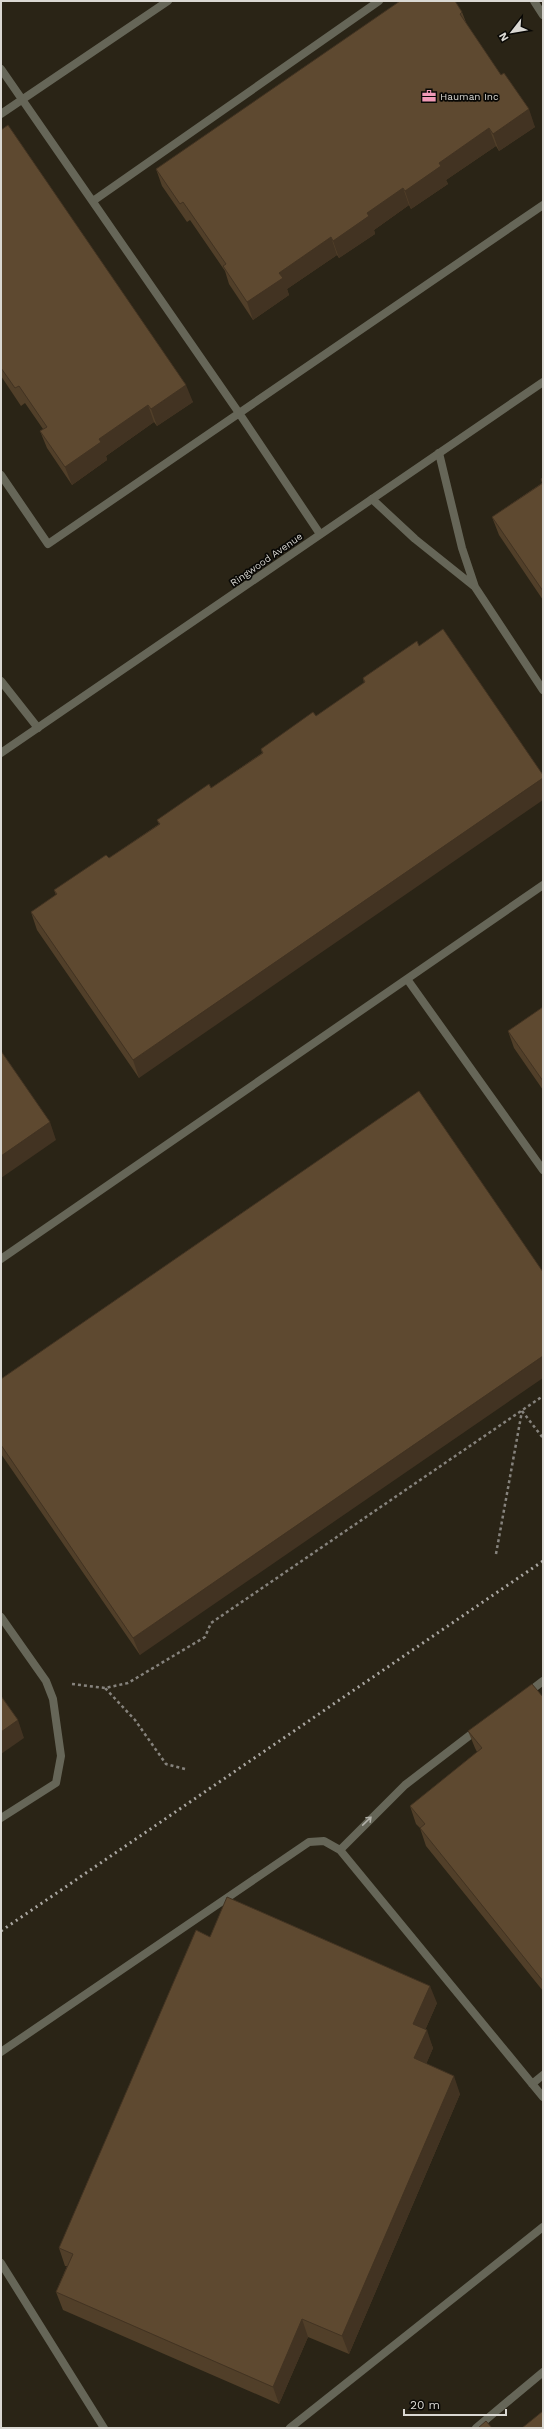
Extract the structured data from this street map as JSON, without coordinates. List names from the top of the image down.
{
  "streets": {
    "street": ["Ringwood Avenue"]
  },
  "places": {
    "office": ["Hauman Inc"]
  },
  "scale_bar": "20 m",
  "north": "bottom left"
}
